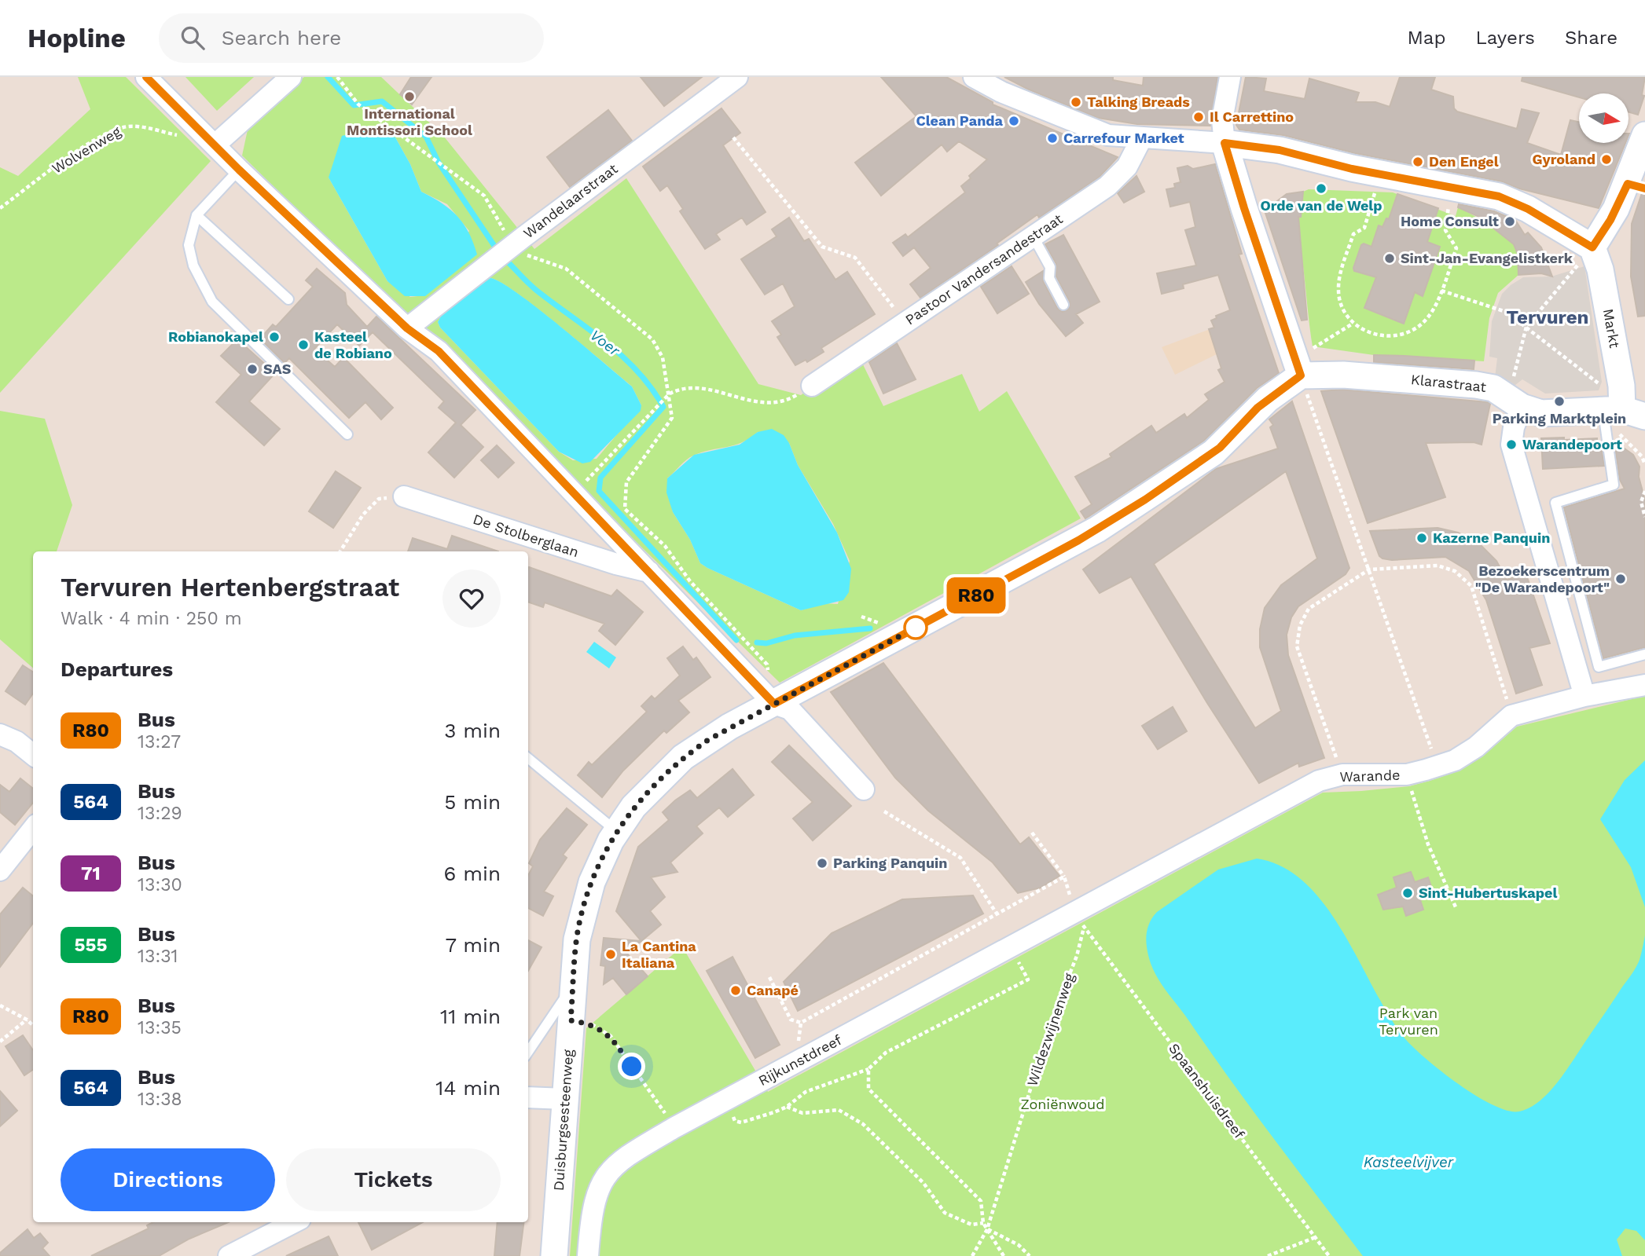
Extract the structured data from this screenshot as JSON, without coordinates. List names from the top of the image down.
{
  "streets": {
    "street": [
      "Wandelaarstraat",
      "Pastoor Vandersandestraat",
      "Markt",
      "Klarastraat",
      "De Stolberglaan",
      "Warande",
      "Rijkunstdreef",
      "Duisburgsesteenweg"
    ],
    "path": ["Wolvenweg", "Wildezwijnenweg", "Spaanshuisdreef"]
  },
  "crossings": [
    ["Markt", "Klarastraat"],
    ["Klarastraat", "Duisburgsesteenweg"],
    ["Warande", "Wildezwijnenweg"],
    ["Warande", "Rijkunstdreef"],
    ["Warande", "Spaanshuisdreef"],
    ["Wildezwijnenweg", "Rijkunstdreef"],
    ["Wildezwijnenweg", "Spaanshuisdreef"],
    ["Rijkunstdreef", "Spaanshuisdreef"]
  ],
  "districts": ["Tervuren"],
  "water": ["Voer", "Kasteelvijver"],
  "parks": ["Park van Tervuren", "Zoniënwoud"],
  "places": [
    "International Montissori School",
    "Talking Breads",
    "Il Carrettino",
    "Clean Panda",
    "Carrefour Market",
    "Gyroland",
    "Den Engel",
    "Orde van de Welp",
    "Home Consult",
    "Sint-Jan-Evangelistkerk",
    "Robianokapel",
    "Kasteel de Robiano",
    "SAS",
    "Parking Marktplein",
    "Warandepoort",
    "Kazerne Panquin",
    "Bezoekerscentrum \"De Warandepoort\"",
    "Parking Panquin",
    "Sint-Hubertuskapel",
    "La Cantina Italiana",
    "Canapé"
  ],
  "lines": ["bus line R80"],
  "north": "right",
  "page": {
    "header": "Hopline",
    "search": "Search here",
    "nav": ["Map", "Layers", "Share"],
    "on_map": "R80",
    "heading": [
      ["Tervuren Hertenbergstraat", "Walk · 4 min · 250 m"],
      "Departures"
    ],
    "list": [
      {
        "mark": "R80",
        "name": "Bus",
        "note": "13:27",
        "value": "3 min"
      },
      {
        "mark": "564",
        "name": "Bus",
        "note": "13:29",
        "value": "5 min"
      },
      {
        "mark": "71",
        "name": "Bus",
        "note": "13:30",
        "value": "6 min"
      },
      {
        "mark": "555",
        "name": "Bus",
        "note": "13:31",
        "value": "7 min"
      },
      {
        "mark": "R80",
        "name": "Bus",
        "note": "13:35",
        "value": "11 min"
      },
      {
        "mark": "564",
        "name": "Bus",
        "note": "13:38",
        "value": "14 min"
      }
    ],
    "buttons": ["Directions", "Tickets"]
  }
}
